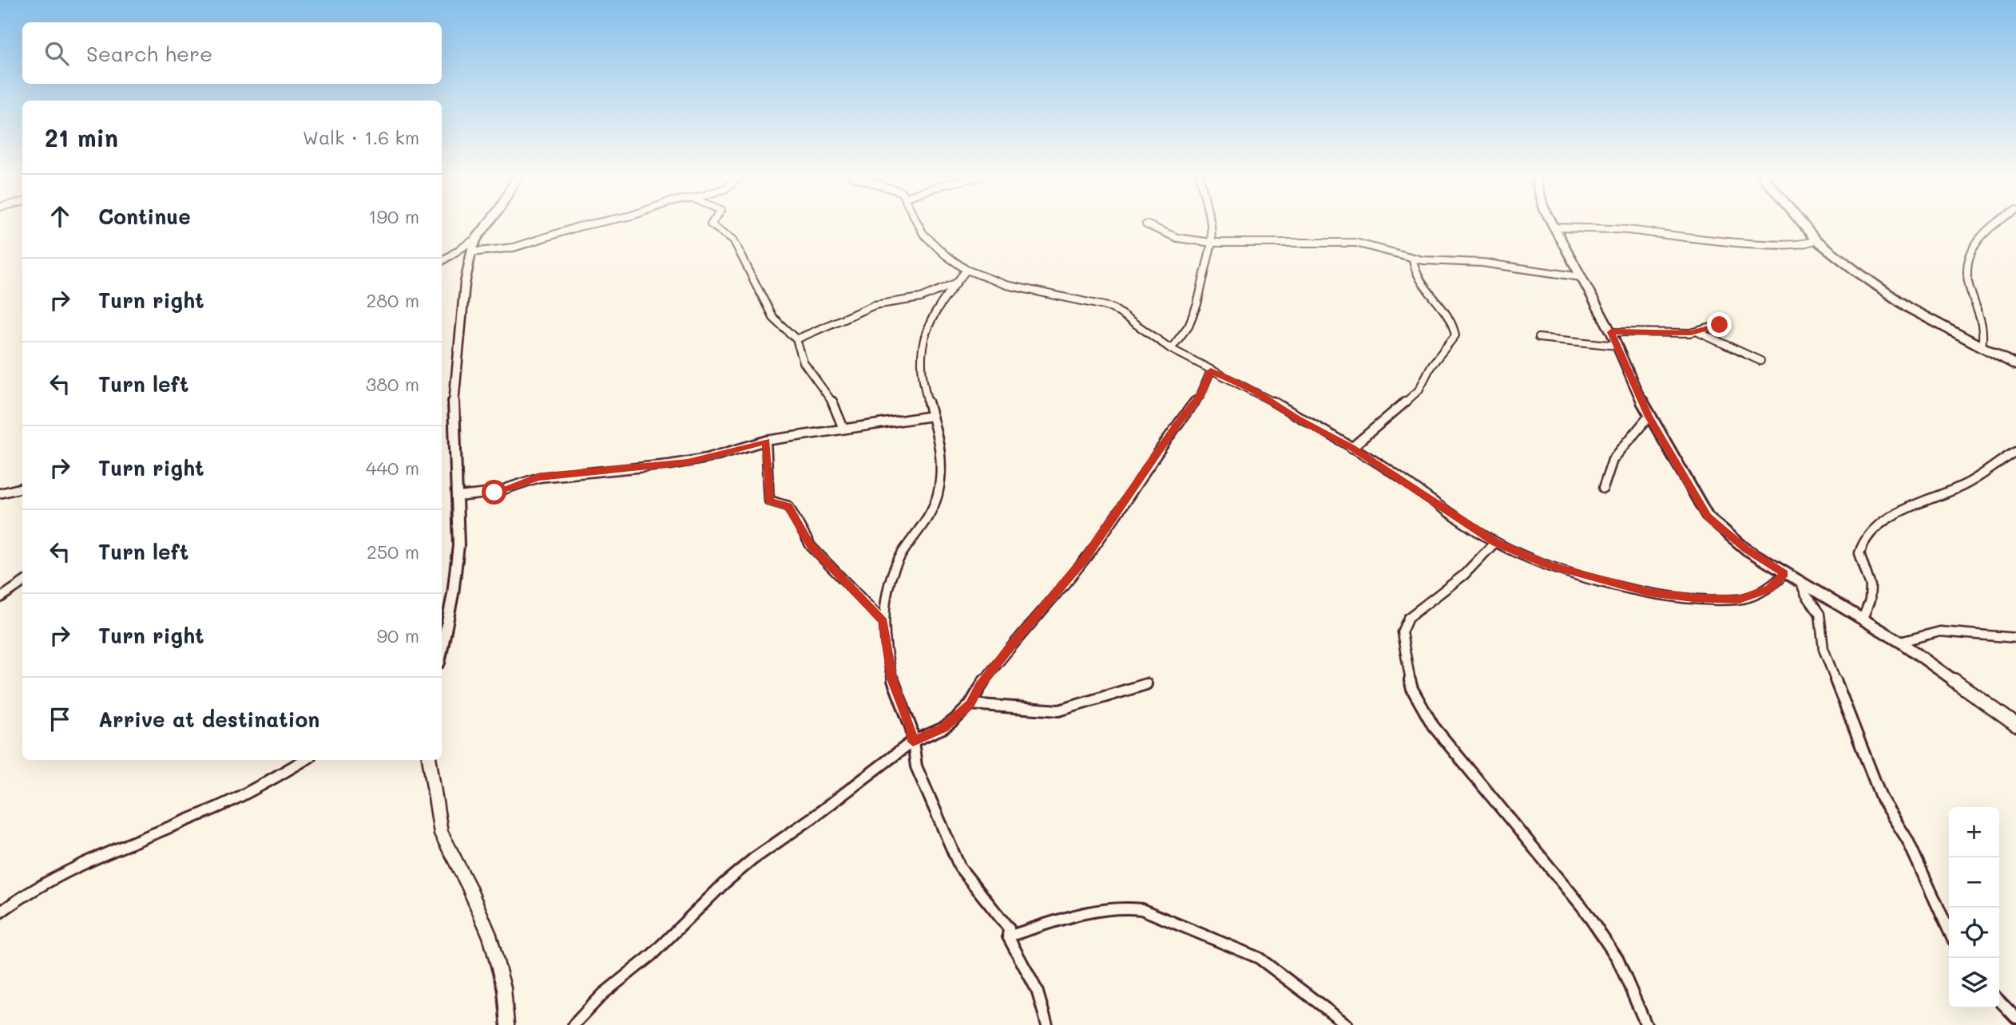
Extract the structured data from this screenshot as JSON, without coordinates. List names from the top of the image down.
{
  "page": {
    "search": "Search here",
    "heading": ["21 min", "Walk · 1.6 km"],
    "list": [
      ["Continue", "190 m"],
      ["Turn right", "280 m"],
      ["Turn left", "380 m"],
      ["Turn right", "440 m"],
      ["Turn left", "250 m"],
      ["Turn right", "90 m"],
      "Arrive at destination"
    ],
    "map_buttons": ["+", "−"]
  }
}
